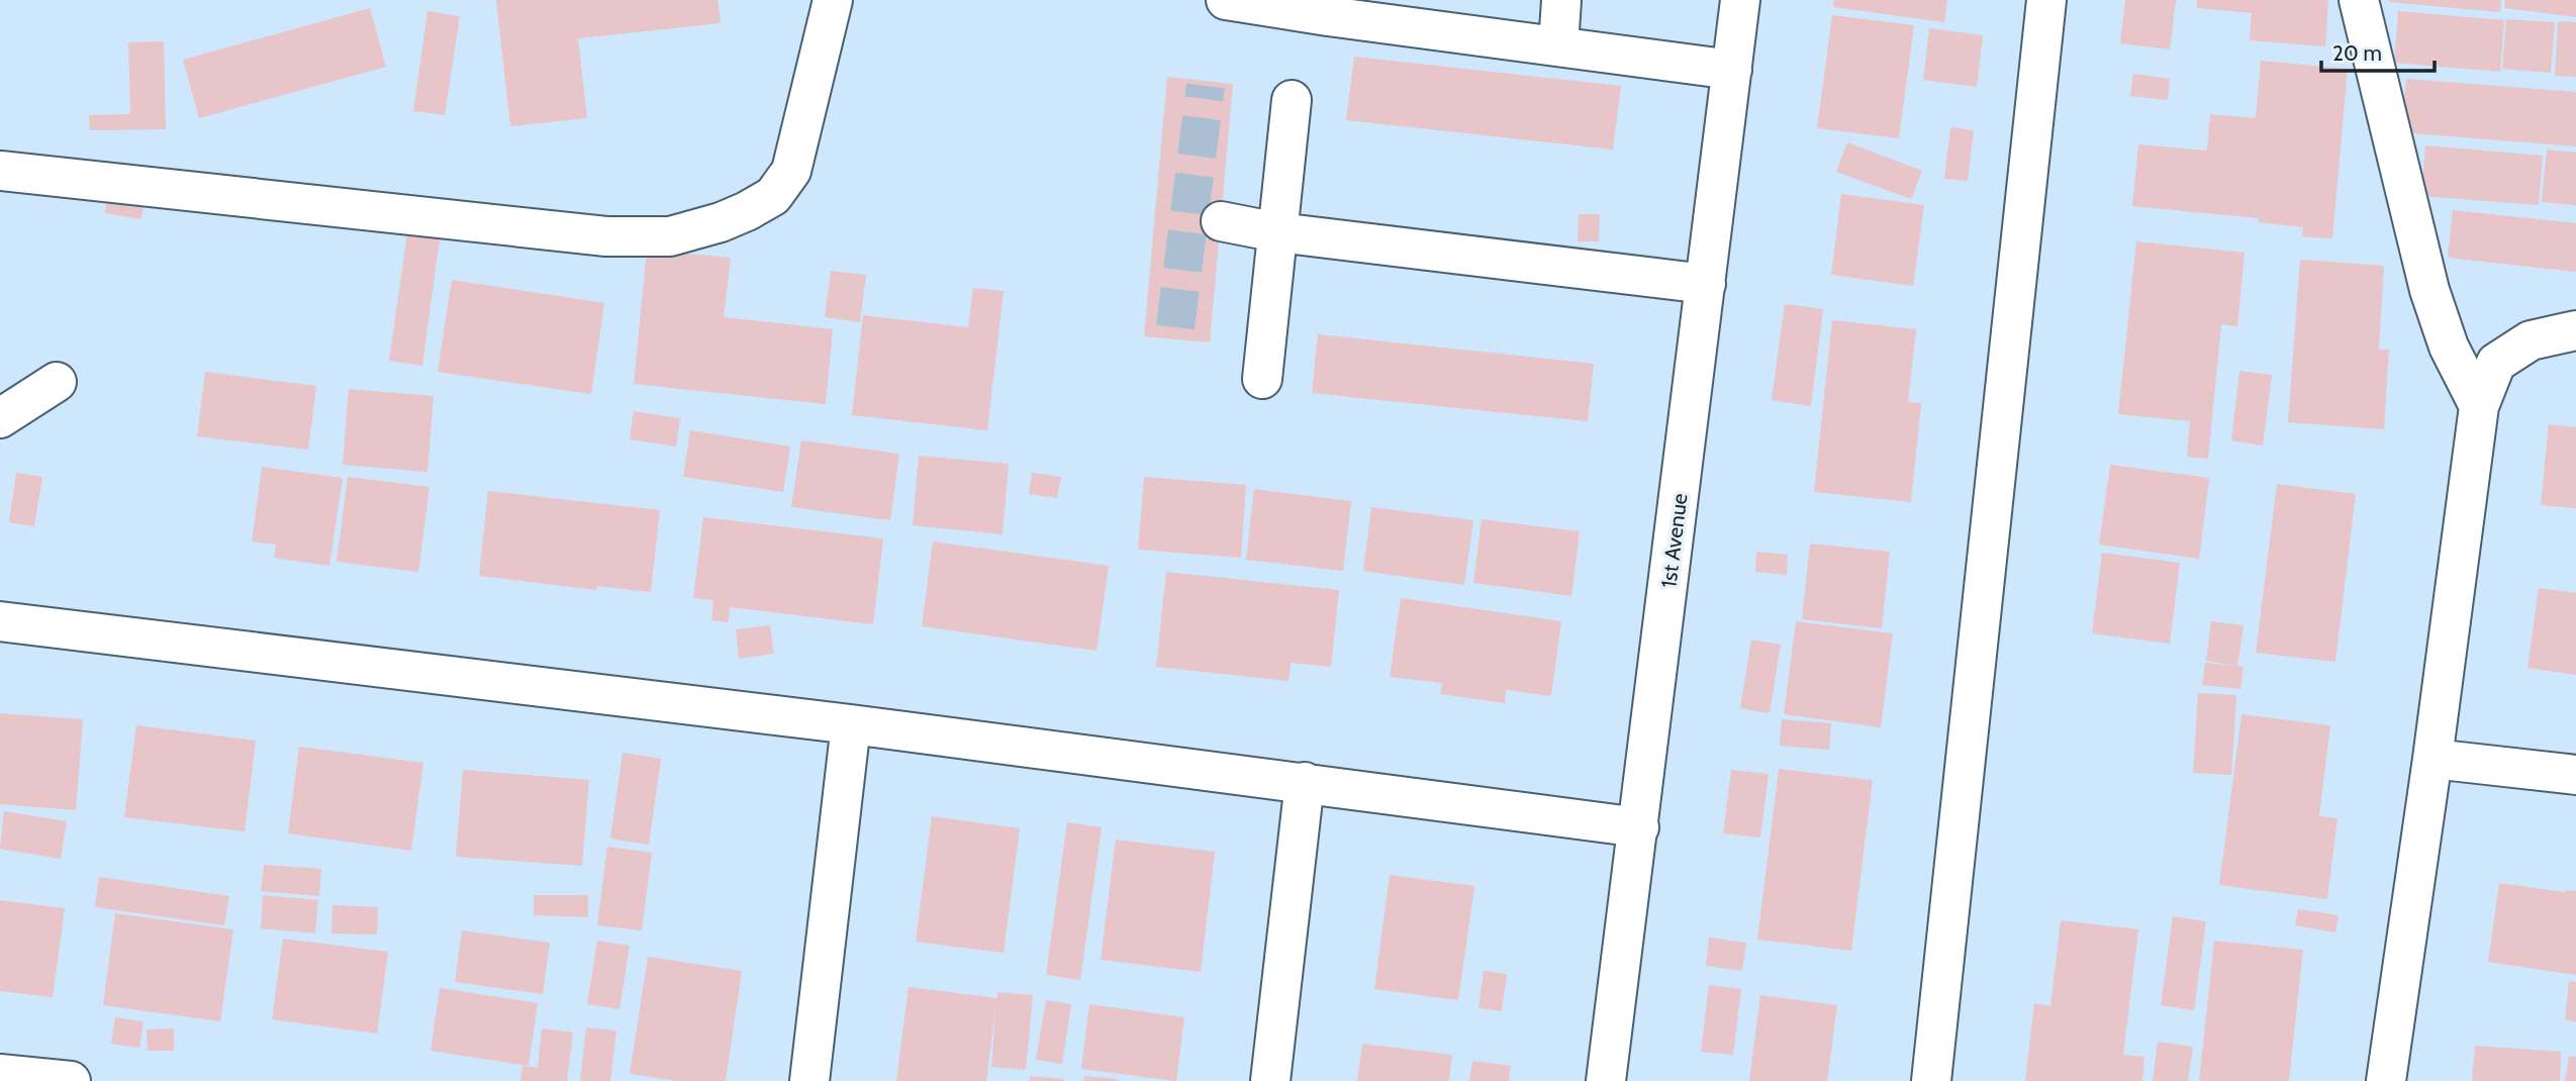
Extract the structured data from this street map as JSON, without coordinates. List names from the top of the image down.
{
  "streets": {
    "street": ["1st Avenue"]
  },
  "scale_bar": "20 m"
}
